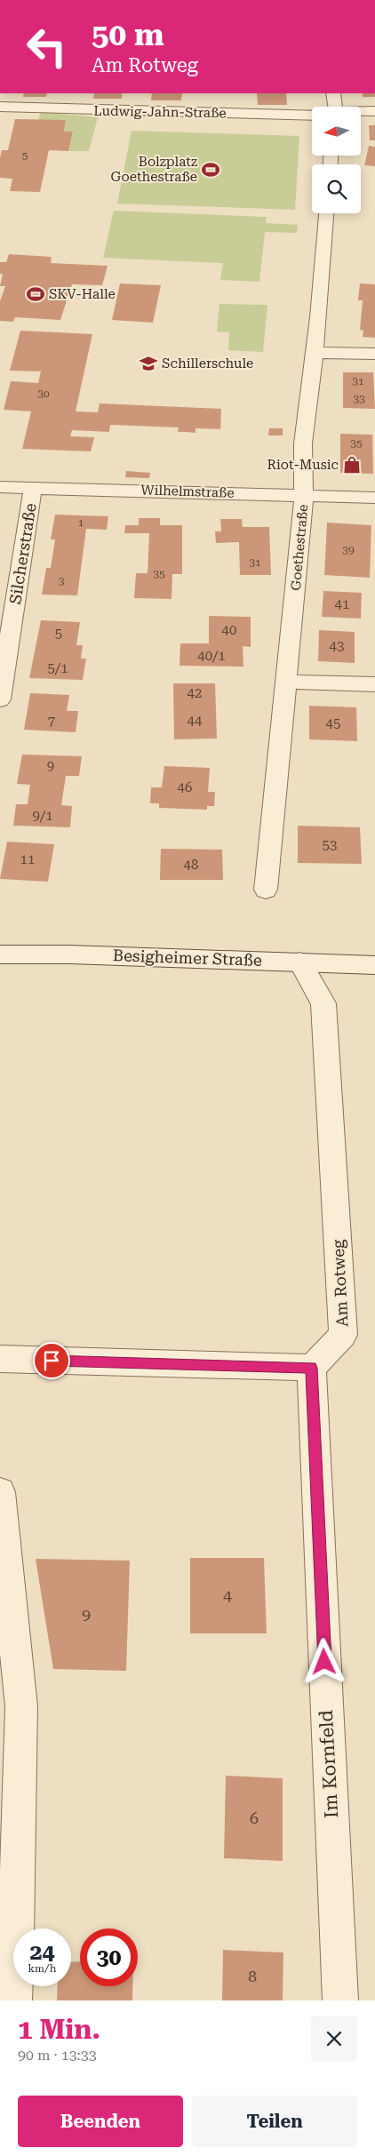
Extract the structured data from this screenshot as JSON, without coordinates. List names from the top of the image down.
{
  "streets": {
    "street": [
      "Ludwig-Jahn-Straße",
      "Wilhelmstraße",
      "Goethestraße",
      "Silcherstraße",
      "Besigheimer Straße",
      "Am Rotweg",
      "Im Kornfeld"
    ]
  },
  "crossings": [
    ["Wilhelmstraße", "Goethestraße"],
    ["Wilhelmstraße", "Silcherstraße"],
    ["Besigheimer Straße", "Am Rotweg"],
    ["Am Rotweg", "Im Kornfeld"]
  ],
  "places": {
    "sports": ["Bolzplatz Goethestraße", "SKV-Halle"],
    "school or university": ["Schillerschule"],
    "shop": ["Riot-Music"]
  },
  "house_numbers": [
    "5",
    "31",
    "30",
    "33",
    "35",
    "1",
    "39",
    "31",
    "35",
    "3",
    "41",
    "40",
    "5",
    "43",
    "40/1",
    "5/1",
    "42",
    "7",
    "44",
    "45",
    "9",
    "46",
    "9/1",
    "53",
    "11",
    "48",
    "4",
    "9",
    "6",
    "8"
  ],
  "north": "left",
  "page": {
    "turn": ["50 m", "Am Rotweg"],
    "speed": "24 km/h",
    "limit": "30",
    "heading": ["1 Min.", "90 m · 13:33"],
    "buttons": ["Beenden", "Teilen"]
  }
}
